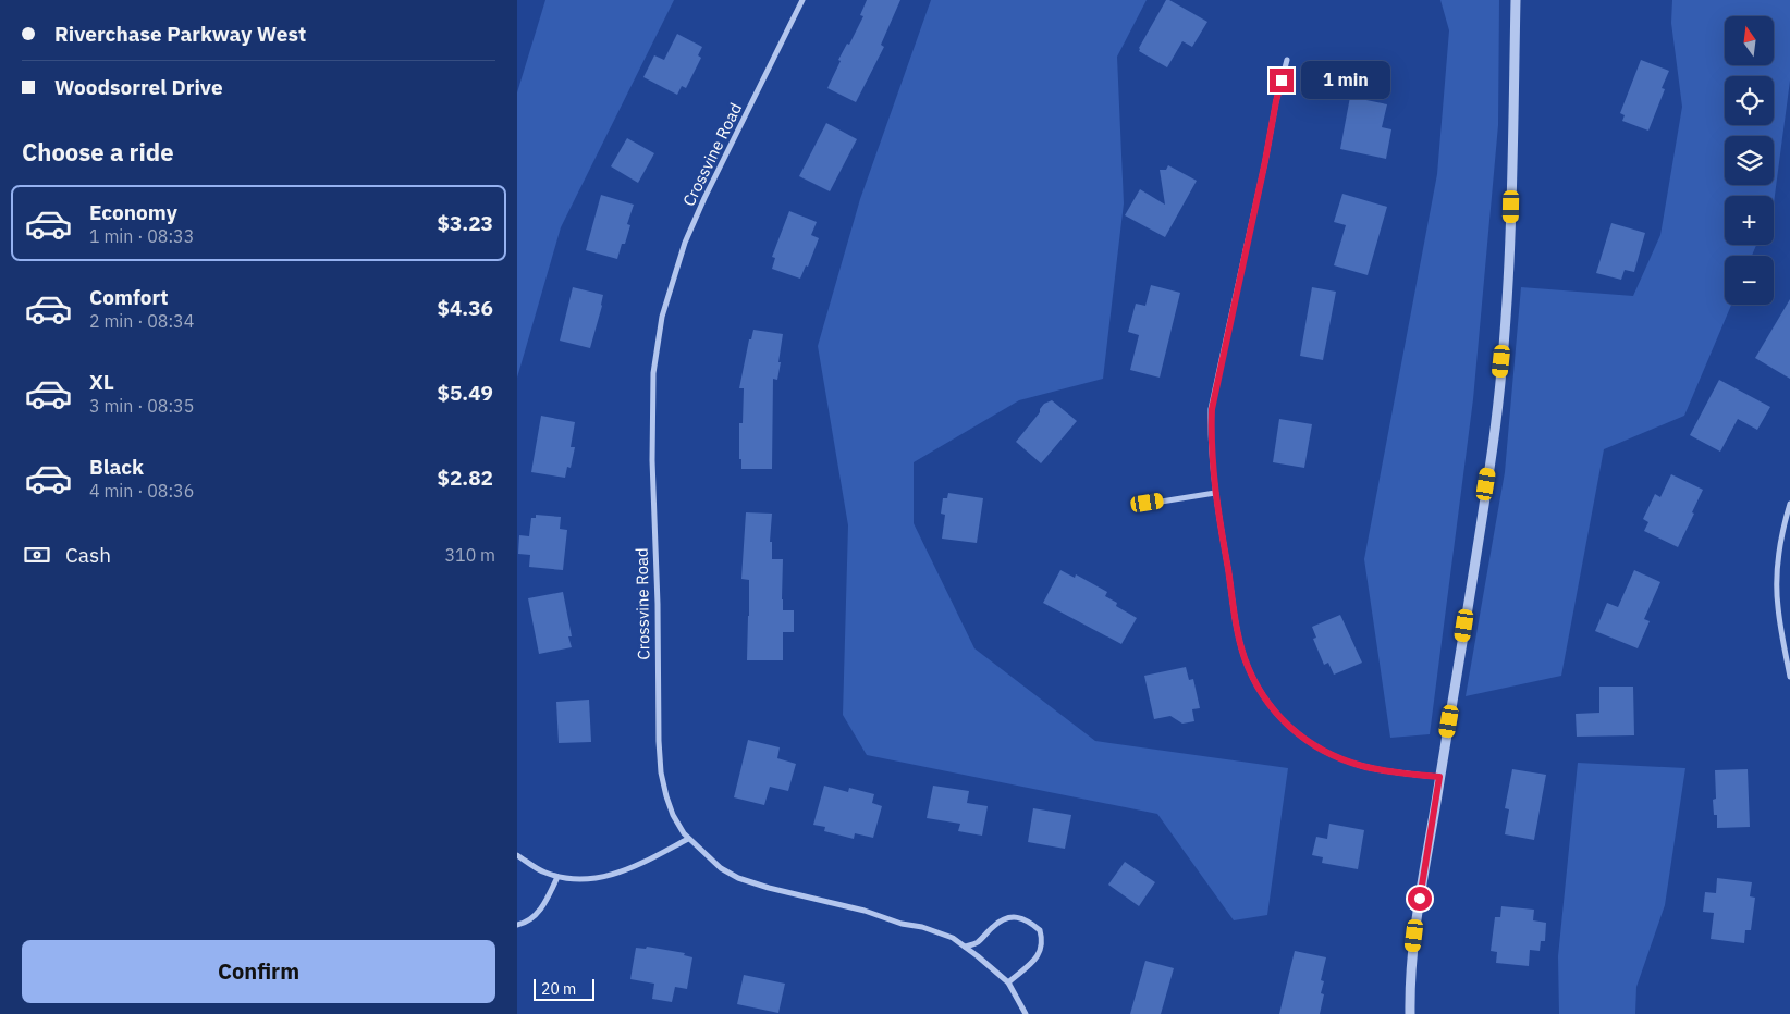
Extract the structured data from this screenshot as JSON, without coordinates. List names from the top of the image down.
{
  "streets": {
    "street": ["Crossvine Road"]
  },
  "scale_bar": "20 m",
  "north": "top",
  "page": {
    "banner": ["Riverchase Parkway West", "Woodsorrel Drive"],
    "map_buttons": ["+", "−"],
    "bubble": "1 min",
    "heading": "Choose a ride",
    "list": [
      {
        "name": "Economy",
        "note": "1 min · 08:33",
        "value": "$3.23"
      },
      {
        "name": "Comfort",
        "note": "2 min · 08:34",
        "value": "$4.36"
      },
      {
        "name": "XL",
        "note": "3 min · 08:35",
        "value": "$5.49"
      },
      {
        "name": "Black",
        "note": "4 min · 08:36",
        "value": "$2.82"
      }
    ],
    "pay": ["Cash", "310 m"],
    "buttons": "Confirm",
    "scale": "20 m"
  }
}
